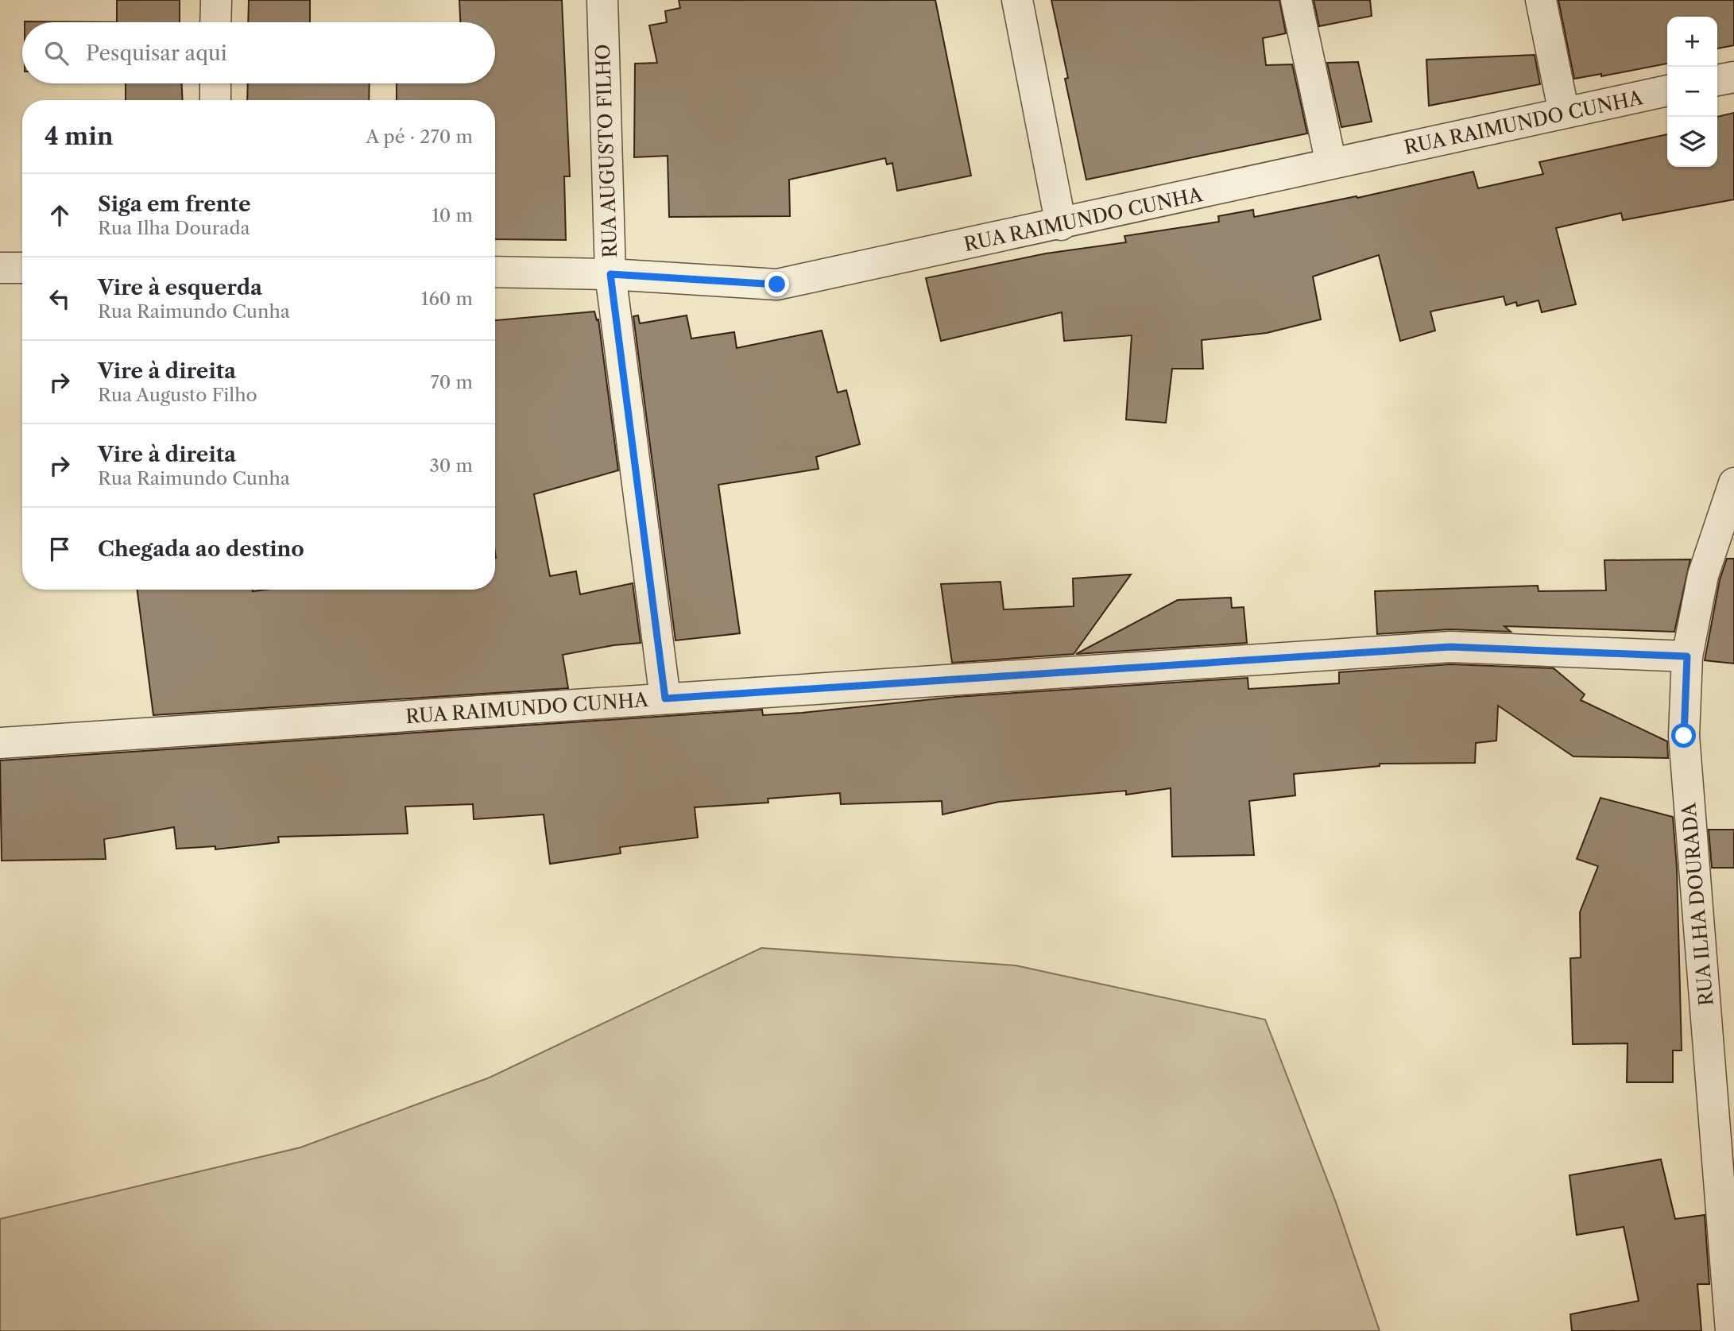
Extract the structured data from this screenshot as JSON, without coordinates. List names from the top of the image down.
{
  "streets": {
    "street": ["RUA RAIMUNDO CUNHA", "RUA AUGUSTO FILHO", "RUA ILHA DOURADA"]
  },
  "crossings": [
    ["RUA RAIMUNDO CUNHA", "RUA AUGUSTO FILHO"],
    ["RUA RAIMUNDO CUNHA", "RUA ILHA DOURADA"]
  ],
  "page": {
    "map_buttons": ["+", "−"],
    "search": "Pesquisar aqui",
    "heading": ["4 min", "A pé · 270 m"],
    "list": [
      ["Siga em frente", "Rua Ilha Dourada", "10 m"],
      ["Vire à esquerda", "Rua Raimundo Cunha", "160 m"],
      ["Vire à direita", "Rua Augusto Filho", "70 m"],
      ["Vire à direita", "Rua Raimundo Cunha", "30 m"],
      "Chegada ao destino"
    ]
  }
}
